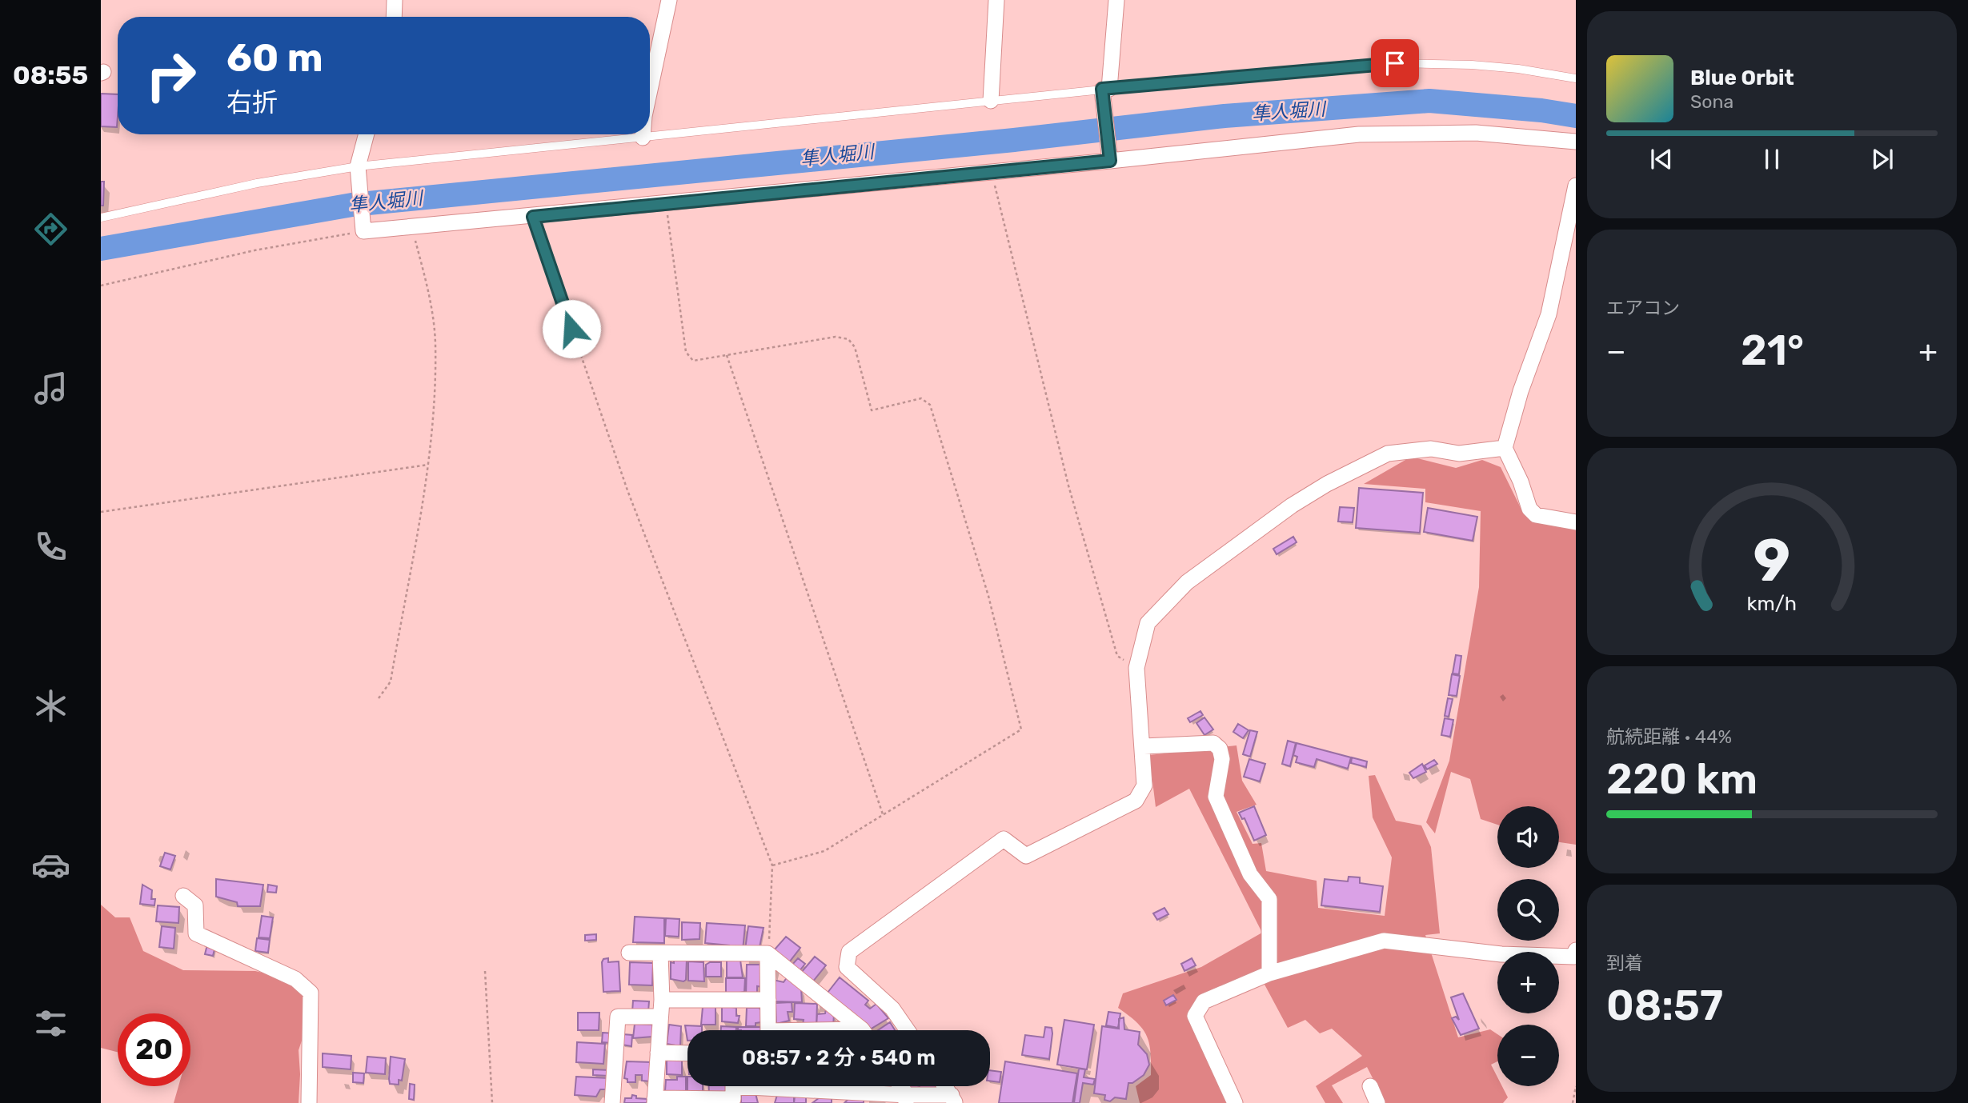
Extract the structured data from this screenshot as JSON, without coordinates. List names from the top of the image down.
{
  "water": ["隼人堀川"],
  "page": {
    "tabs": "08:55",
    "turn": ["60 m", "右折"],
    "song": ["Blue Orbit", "Sona"],
    "tile": [
      "エアコン",
      ["航続距離 · 44%", "220 km"],
      ["到着", "08:57"]
    ],
    "heat": ["−", "21°", "+"],
    "map_buttons": ["+", "−"],
    "limit": "20",
    "trip": "08:57 · 2 分 · 540 m",
    "gauge": ["9", "km/h"]
  }
}
